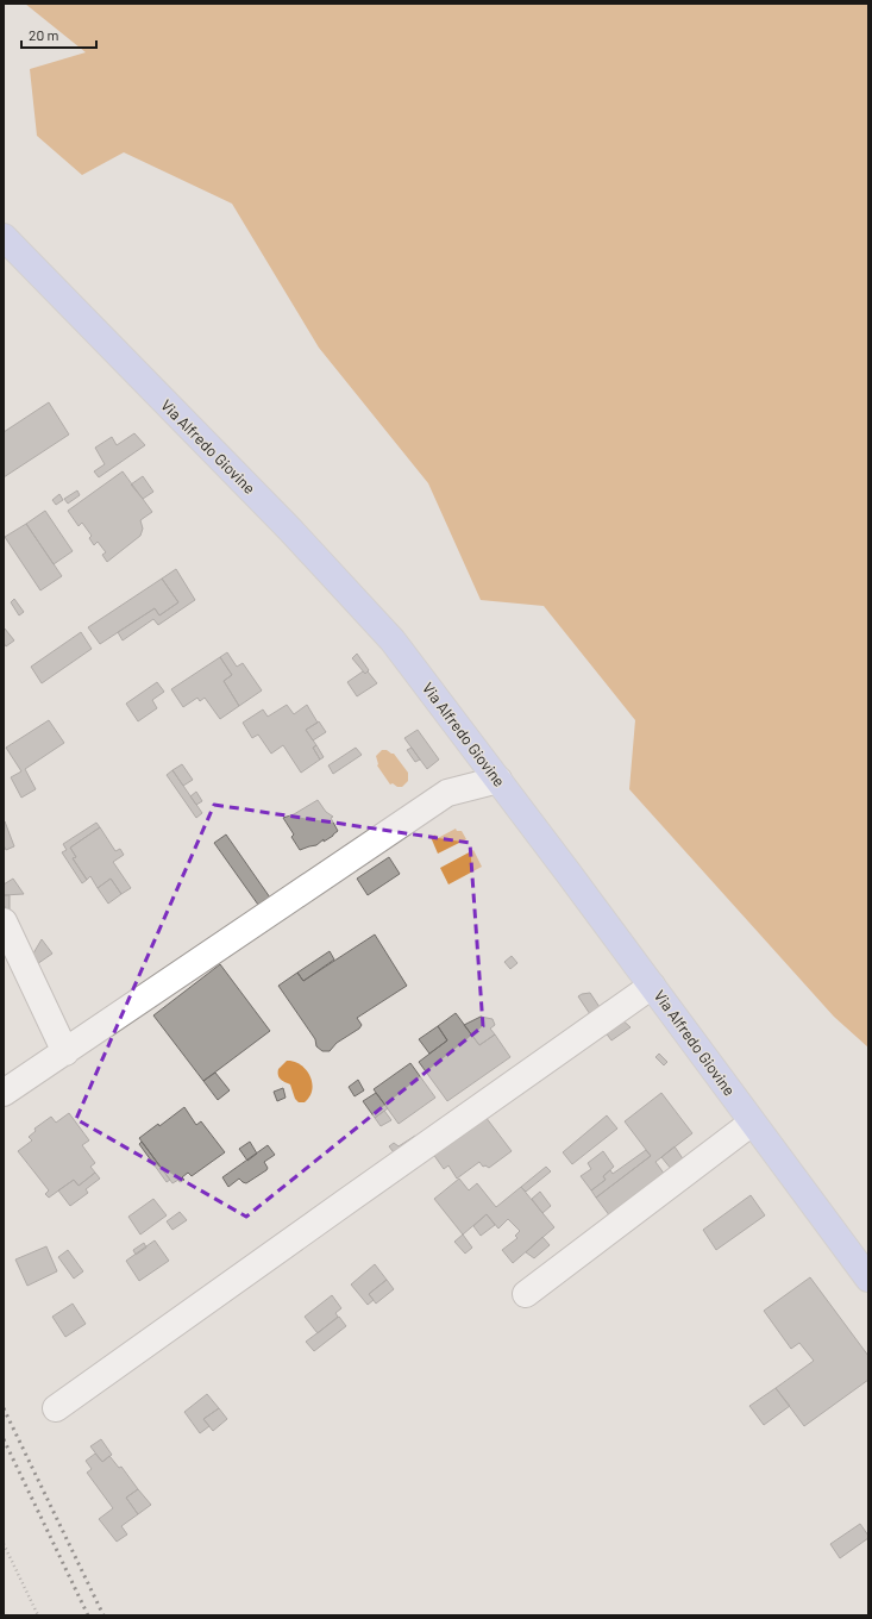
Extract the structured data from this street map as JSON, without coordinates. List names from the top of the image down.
{
  "streets": {
    "main road": ["Via Alfredo Giovine"]
  },
  "scale_bar": "20 m"
}
